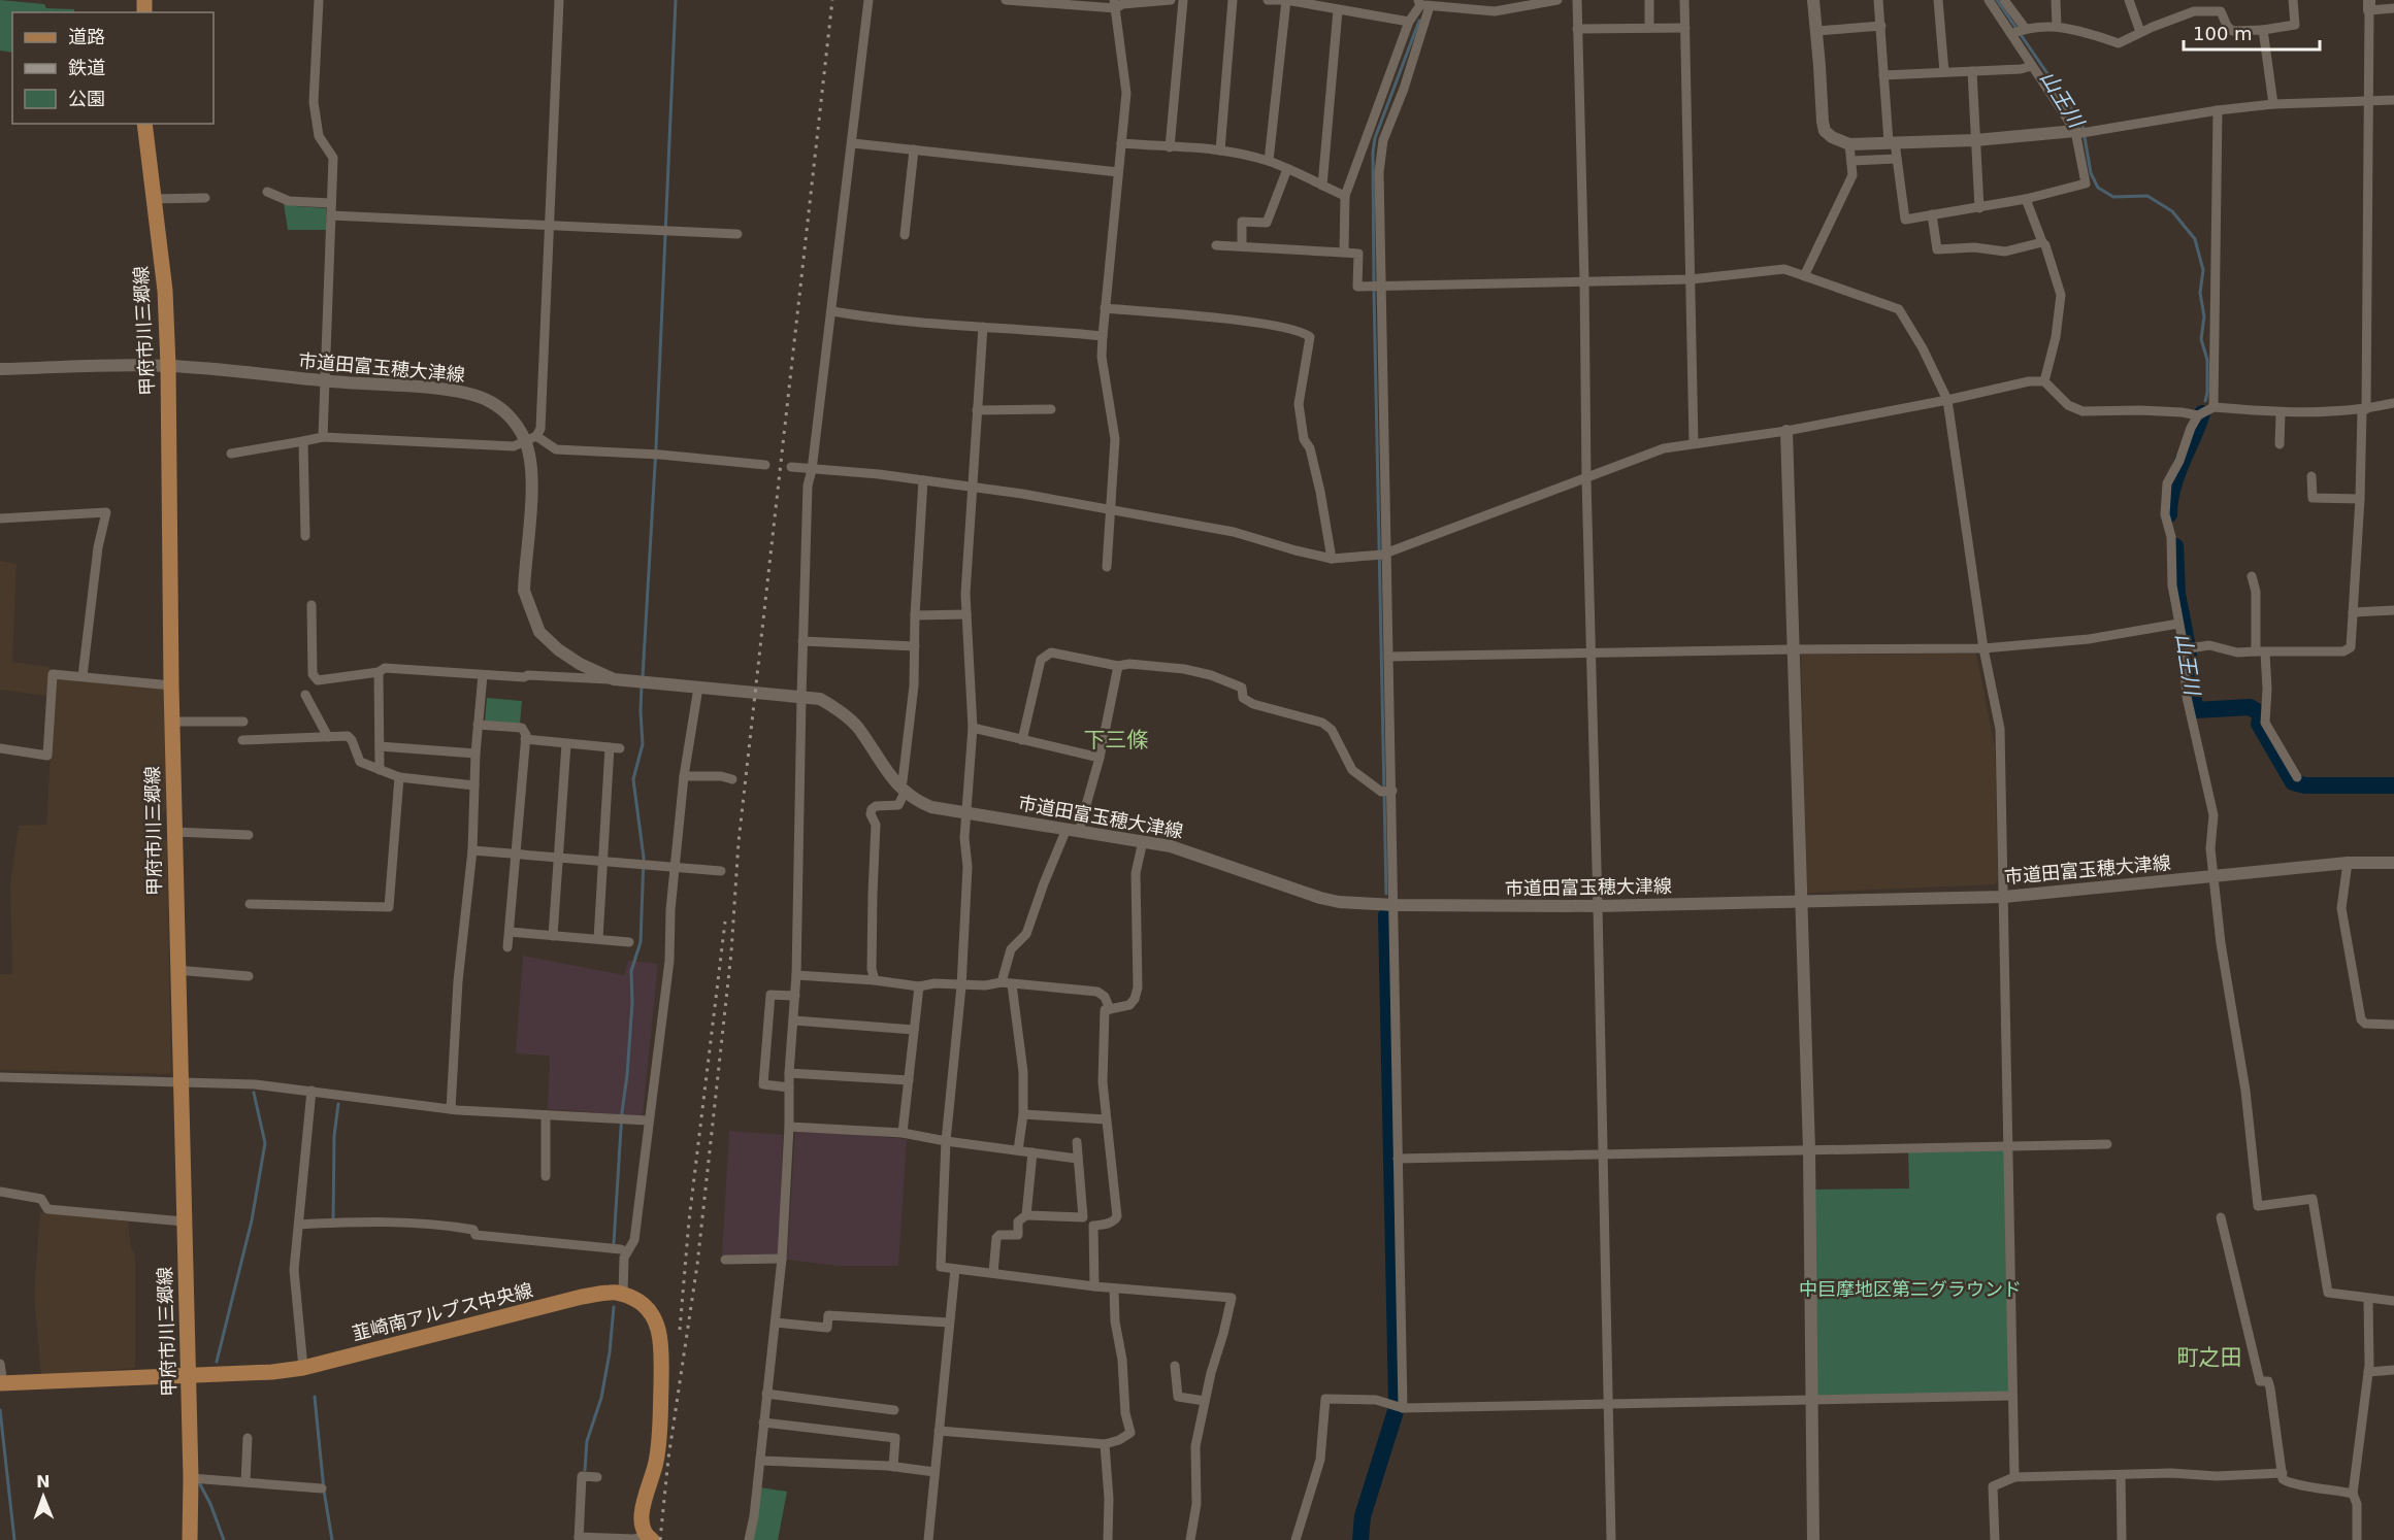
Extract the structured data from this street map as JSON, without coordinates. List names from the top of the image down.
{
  "streets": {
    "main road": ["甲府市川三郷線", "韮崎南アルプス中央線"],
    "street": ["市道田富玉穂大津線"]
  },
  "crossings": [
    ["甲府市川三郷線", "市道田富玉穂大津線"],
    ["甲府市川三郷線", "韮崎南アルプス中央線"]
  ],
  "districts": ["下三條", "町之田"],
  "water": ["山王川"],
  "parks": ["中巨摩地区第二グラウンド"],
  "legend": ["道路", "鉄道", "公園"],
  "scale_bar": "100 m",
  "north": "top"
}
